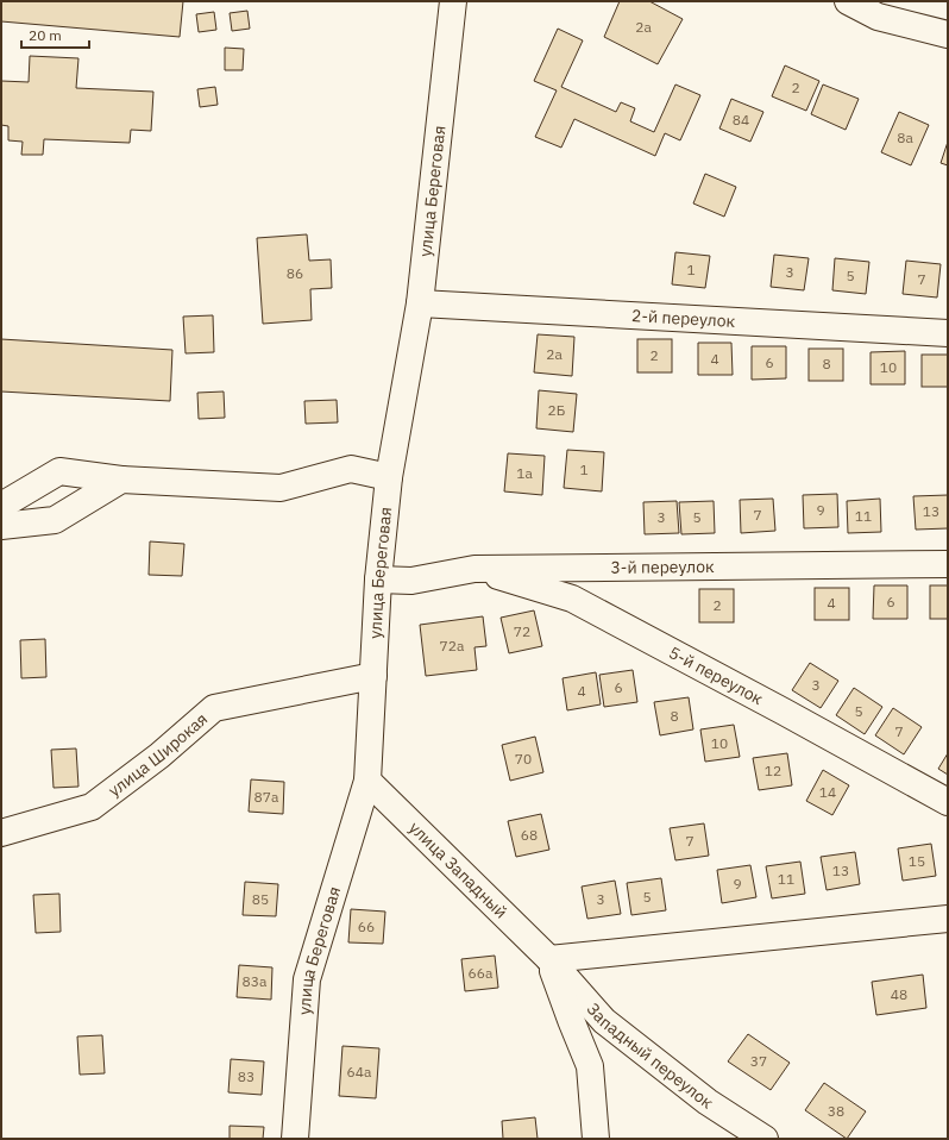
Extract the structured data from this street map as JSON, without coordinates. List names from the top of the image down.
{
  "streets": {
    "street": [
      "улица Береговая",
      "2-й переулок",
      "3-й переулок",
      "5-й переулок",
      "улица Широкая",
      "улица Западный",
      "Западный переулок"
    ]
  },
  "crossings": [
    ["улица Береговая", "2-й переулок"],
    ["улица Береговая", "3-й переулок"],
    ["улица Береговая", "улица Широкая"],
    ["улица Береговая", "улица Западный"],
    ["3-й переулок", "5-й переулок"],
    ["улица Западный", "Западный переулок"]
  ],
  "house_numbers": [
    "2а",
    "2",
    "84",
    "8а",
    "1",
    "3",
    "86",
    "5",
    "7",
    "2а",
    "2",
    "4",
    "6",
    "8",
    "10",
    "2Б",
    "1",
    "1а",
    "9",
    "13",
    "7",
    "11",
    "3",
    "5",
    "6",
    "4",
    "2",
    "72",
    "72а",
    "3",
    "6",
    "4",
    "5",
    "8",
    "7",
    "10",
    "70",
    "12",
    "14",
    "87а",
    "68",
    "7",
    "15",
    "13",
    "11",
    "9",
    "5",
    "85",
    "3",
    "66",
    "66а",
    "83а",
    "48",
    "37",
    "64а",
    "83",
    "38"
  ],
  "scale_bar": "20 m"
}
